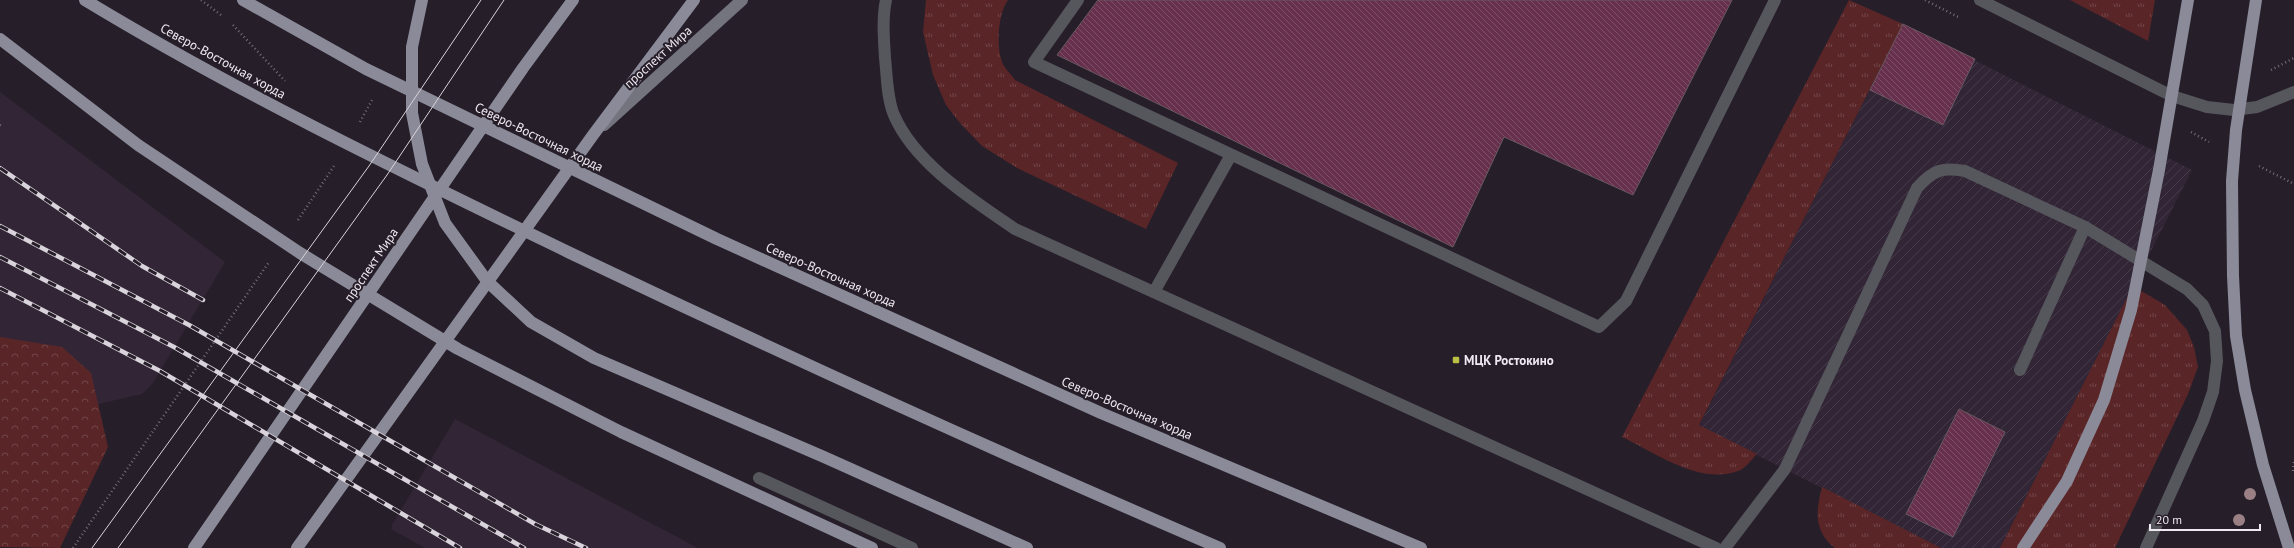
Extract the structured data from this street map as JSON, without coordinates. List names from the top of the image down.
{
  "streets": {
    "main road": ["проспект Мира", "Северо-Восточная хорда"]
  },
  "places": {
    "transit": ["МЦК Ростокино"]
  },
  "scale_bar": "20 m"
}
